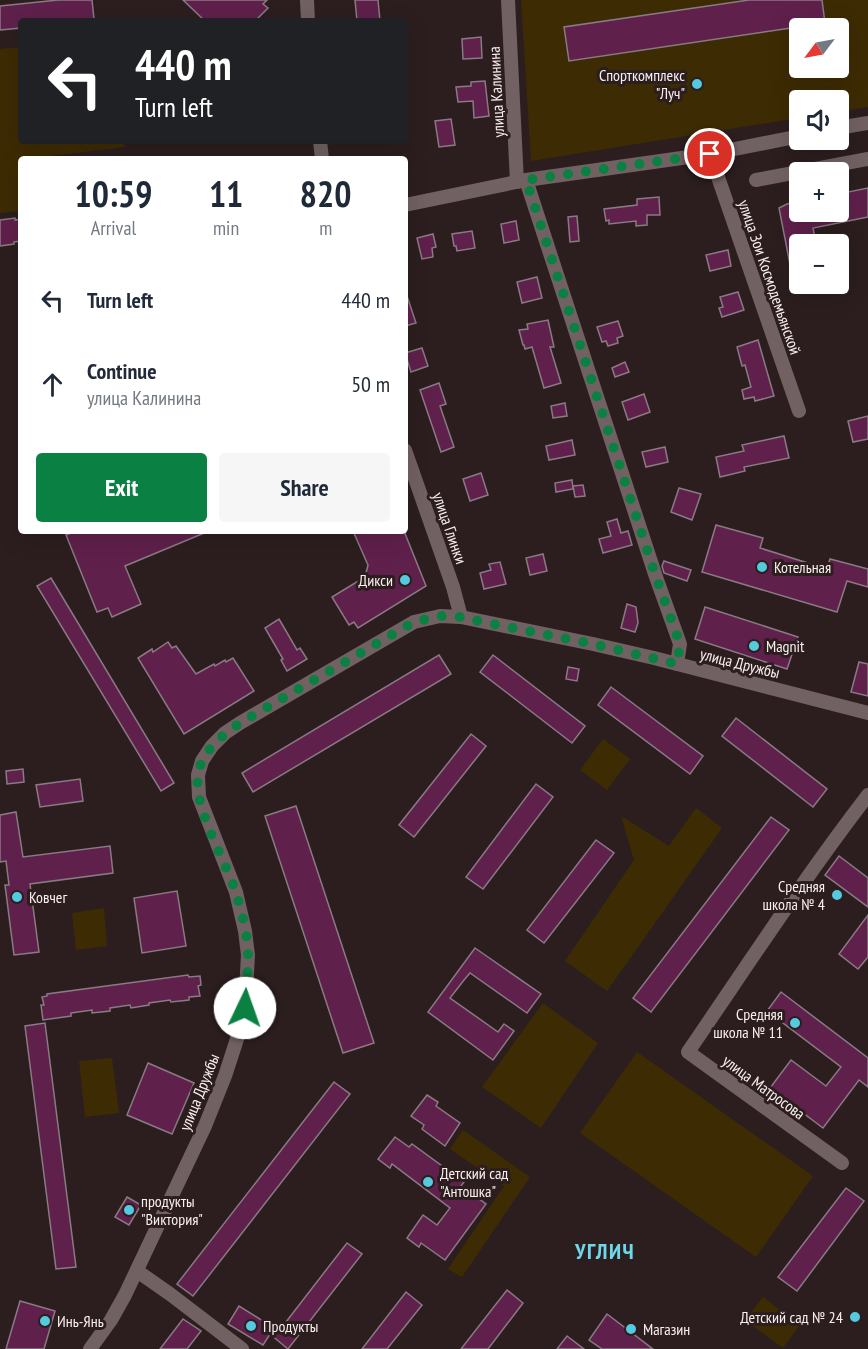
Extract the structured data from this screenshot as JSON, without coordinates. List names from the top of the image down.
{
  "streets": {
    "street": [
      "улица Калинина",
      "улица Зои Космодемьянской",
      "улица Глинки",
      "улица Дружбы",
      "улица Матросова"
    ]
  },
  "crossings": [
    ["улица Калинина", "улица Дружбы"],
    ["улица Глинки", "улица Дружбы"]
  ],
  "districts": ["УГЛИЧ"],
  "places": [
    "Спорткомплекс \"Луч\"",
    "Котельная",
    "Дикси",
    "Magnit",
    "Средняя школа № 4",
    "Ковчег",
    "Средняя школа № 11",
    "Детский сад \"Антошка\"",
    "продукты \"Виктория\"",
    "Детский сад № 24",
    "Инь-Янь",
    "Продукты",
    "Магазин"
  ],
  "north": "bottom left",
  "page": {
    "map_buttons": ["+", "−"],
    "turn": ["440 m", "Turn left"],
    "eta": [
      "10:59",
      "Arrival",
      "11",
      "min",
      "820",
      "m"
    ],
    "list": [
      {
        "name": "Turn left",
        "value": "440 m"
      },
      {
        "name": "Continue",
        "note": "улица Калинина",
        "value": "50 m"
      }
    ],
    "buttons": ["Exit", "Share"]
  }
}
